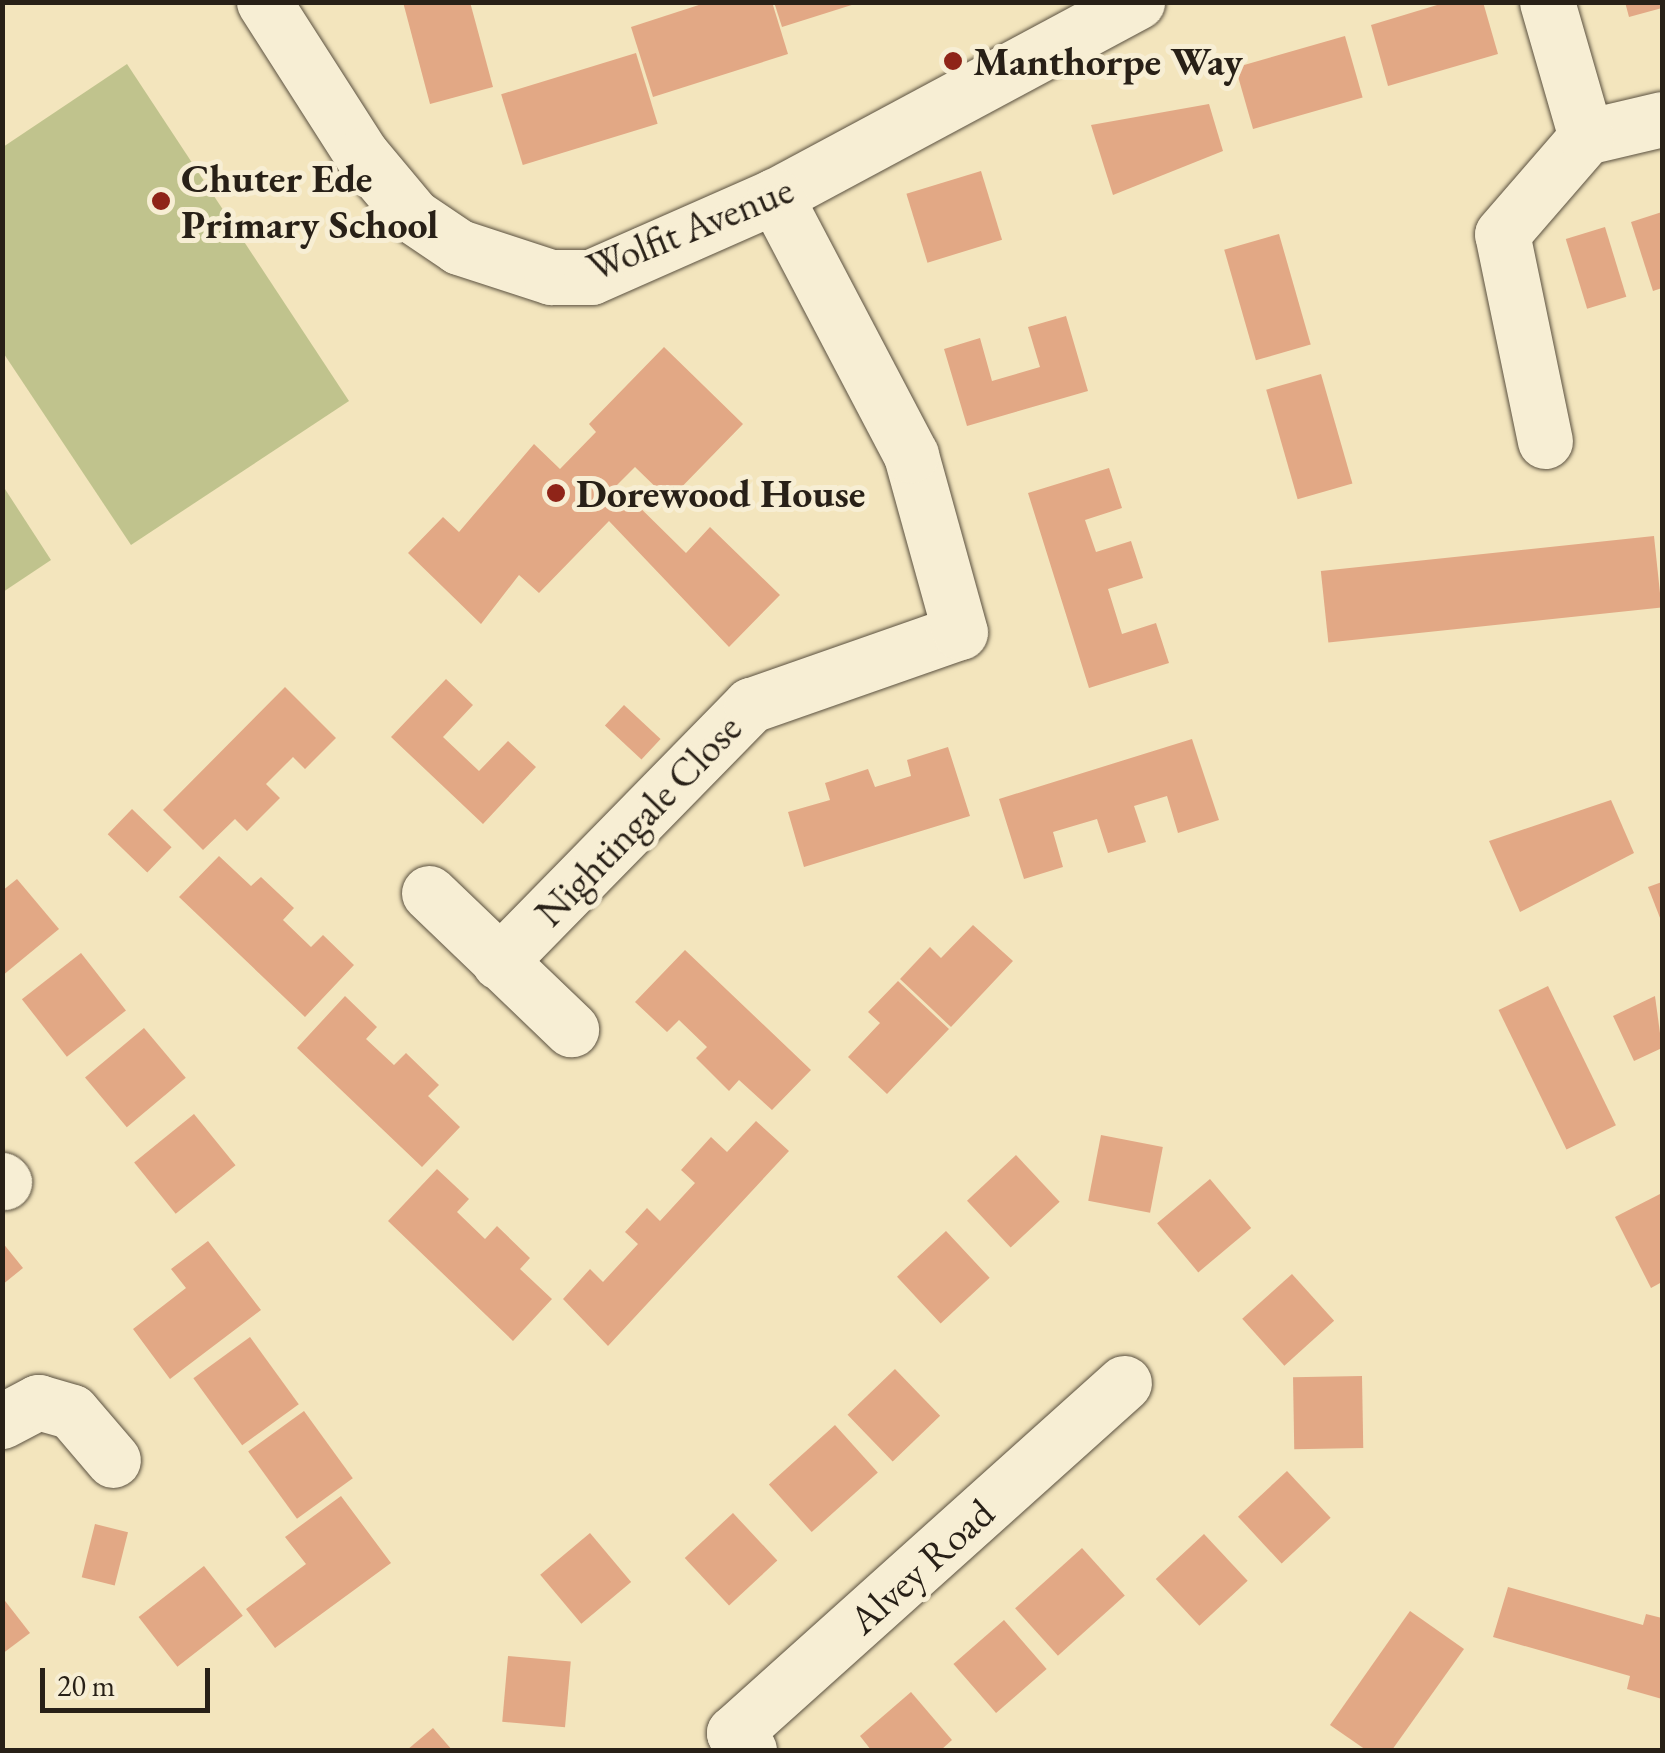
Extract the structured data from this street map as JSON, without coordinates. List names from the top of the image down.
{
  "streets": {
    "street": ["Wolfit Avenue", "Nightingale Close", "Alvey Road"]
  },
  "crossings": [
    ["Wolfit Avenue", "Nightingale Close"]
  ],
  "places": ["Manthorpe Way", "Chuter Ede Primary School", "Dorewood House"],
  "scale_bar": "20 m"
}
